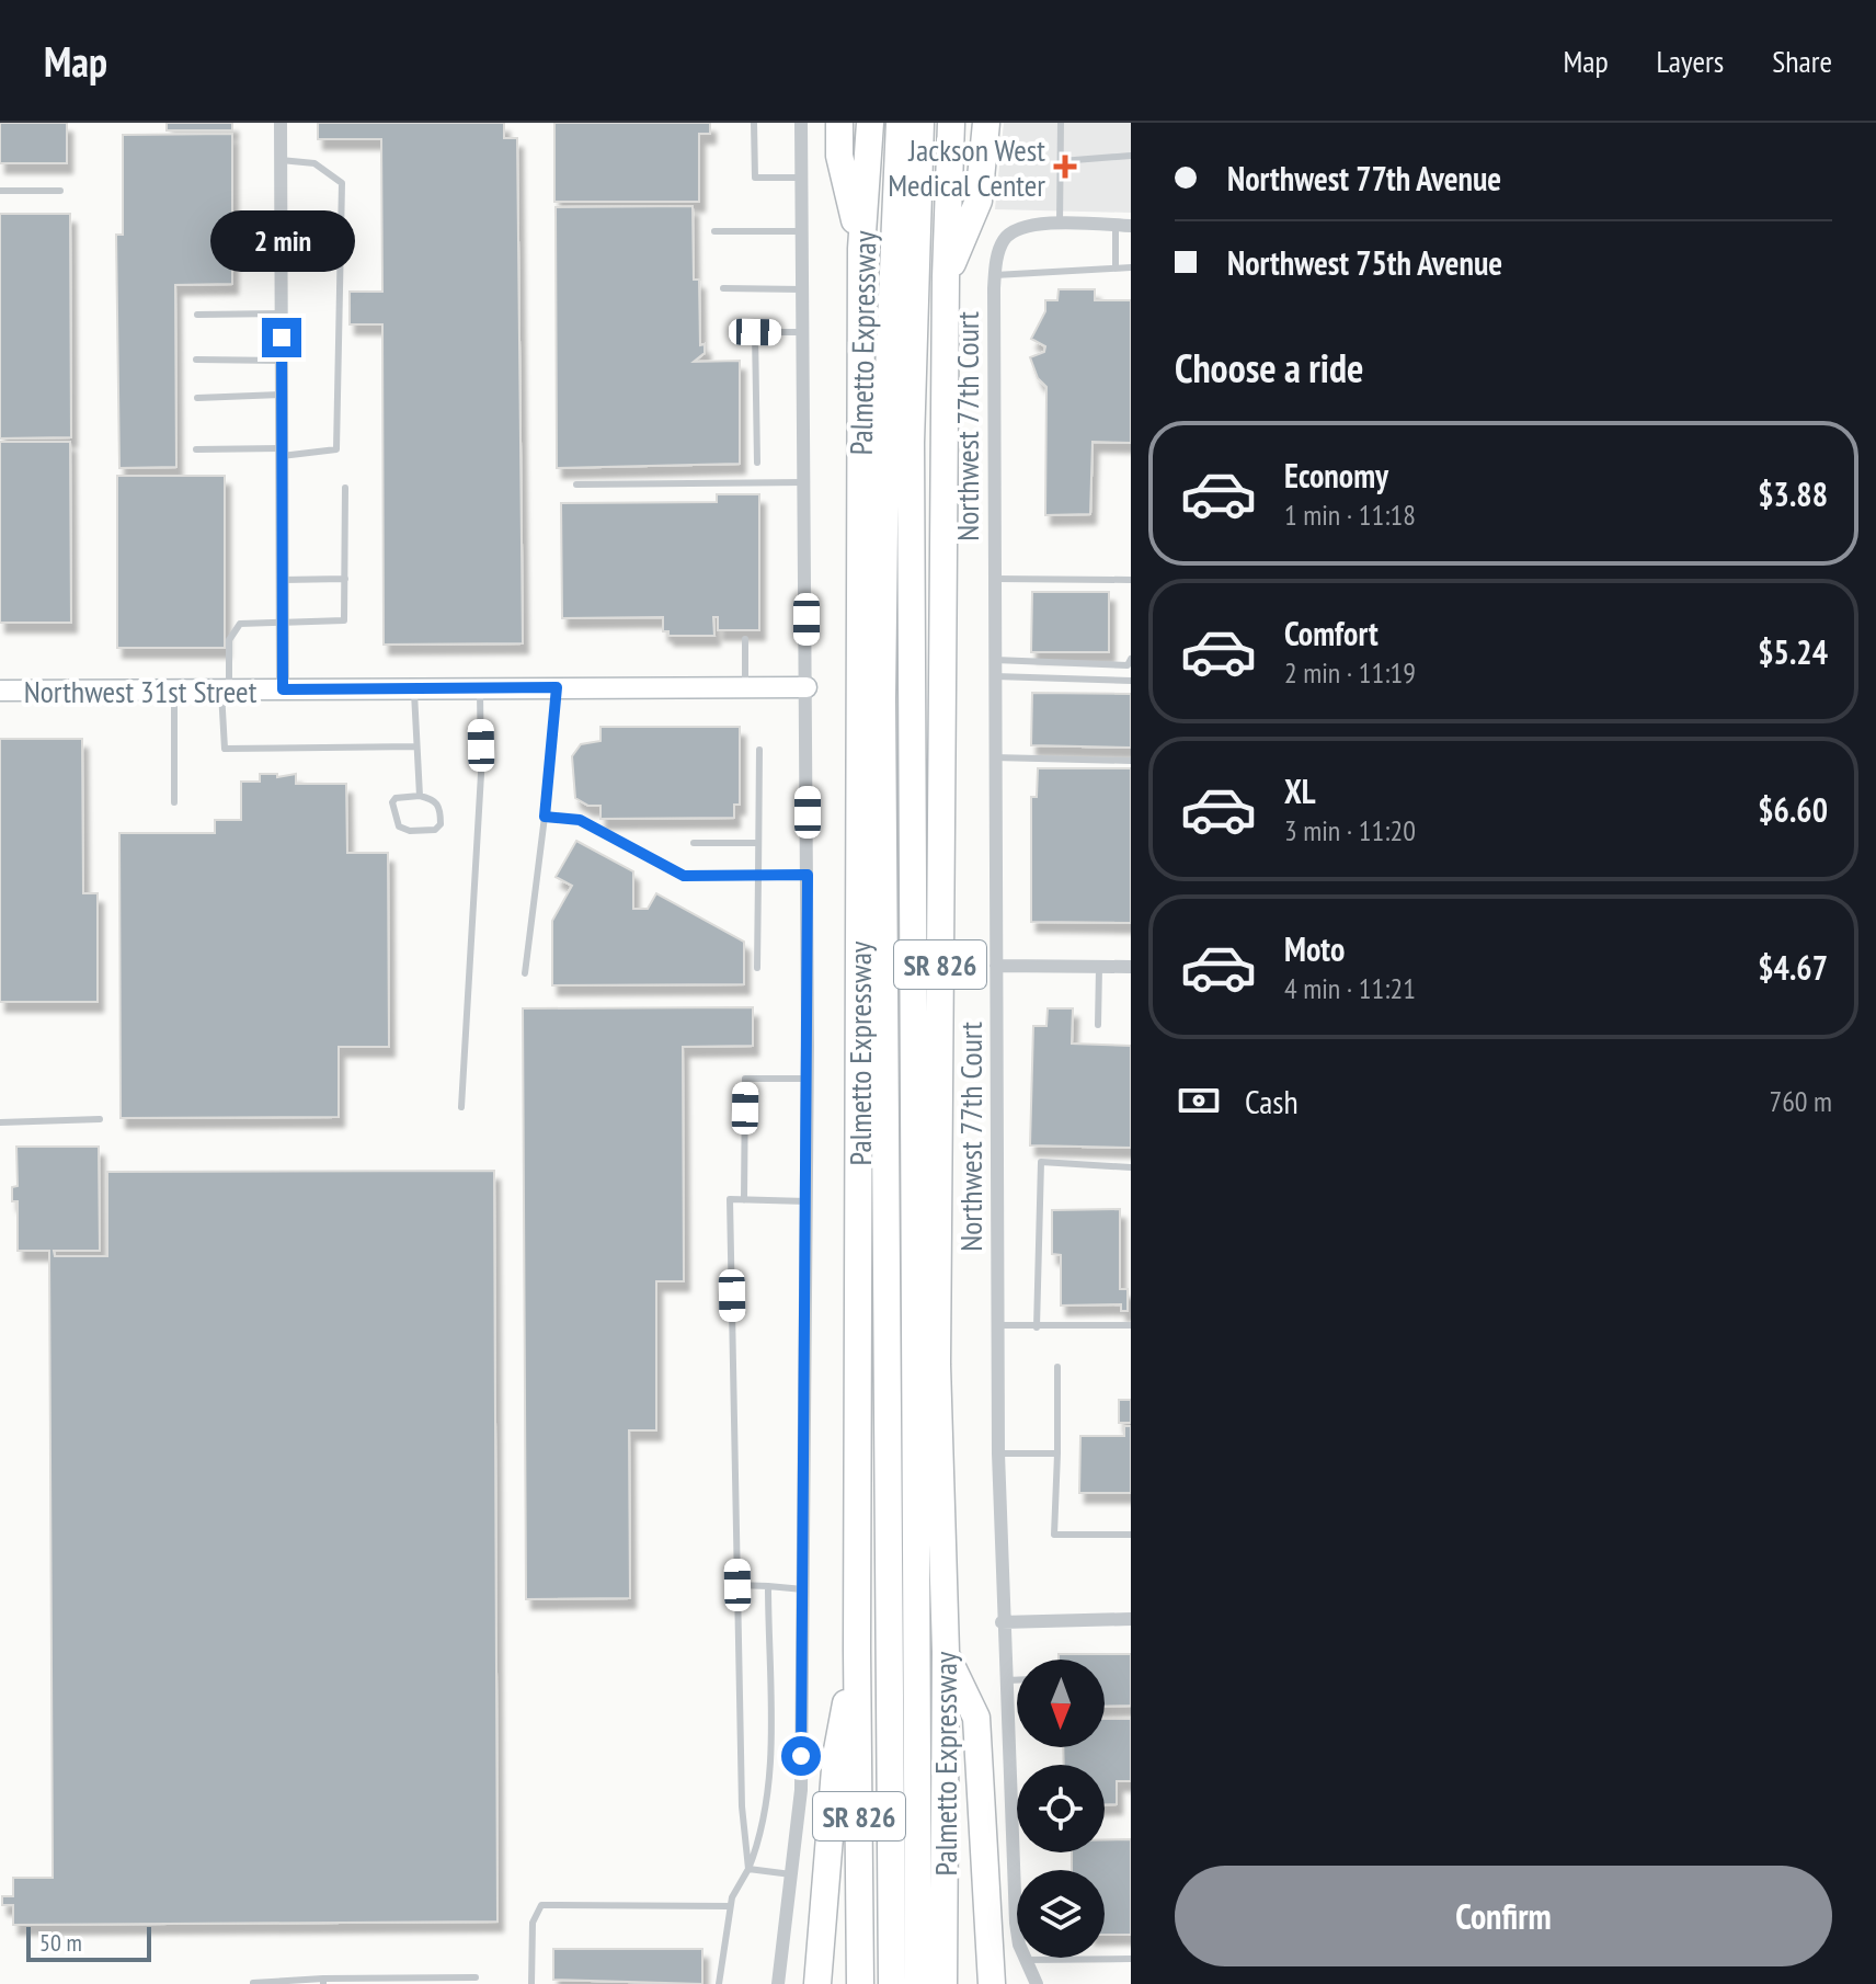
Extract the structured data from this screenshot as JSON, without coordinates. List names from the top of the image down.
{
  "streets": {
    "highway": ["Palmetto Expressway", "SR 826"],
    "street": ["Northwest 77th Court", "Northwest 31st Street"]
  },
  "places": {
    "health": ["Jackson West Medical Center"]
  },
  "scale_bar": "50 m",
  "north": "bottom",
  "page": {
    "header": "Map",
    "nav": ["Map", "Layers", "Share"],
    "banner": ["Northwest 77th Avenue", "Northwest 75th Avenue"],
    "bubble": "2 min",
    "heading": "Choose a ride",
    "list": [
      {
        "name": "Economy",
        "note": "1 min · 11:18",
        "value": "$3.88"
      },
      {
        "name": "Comfort",
        "note": "2 min · 11:19",
        "value": "$5.24"
      },
      {
        "name": "XL",
        "note": "3 min · 11:20",
        "value": "$6.60"
      },
      {
        "name": "Moto",
        "note": "4 min · 11:21",
        "value": "$4.67"
      }
    ],
    "pay": ["Cash", "760 m"],
    "buttons": "Confirm",
    "scale": "50 m"
  }
}
